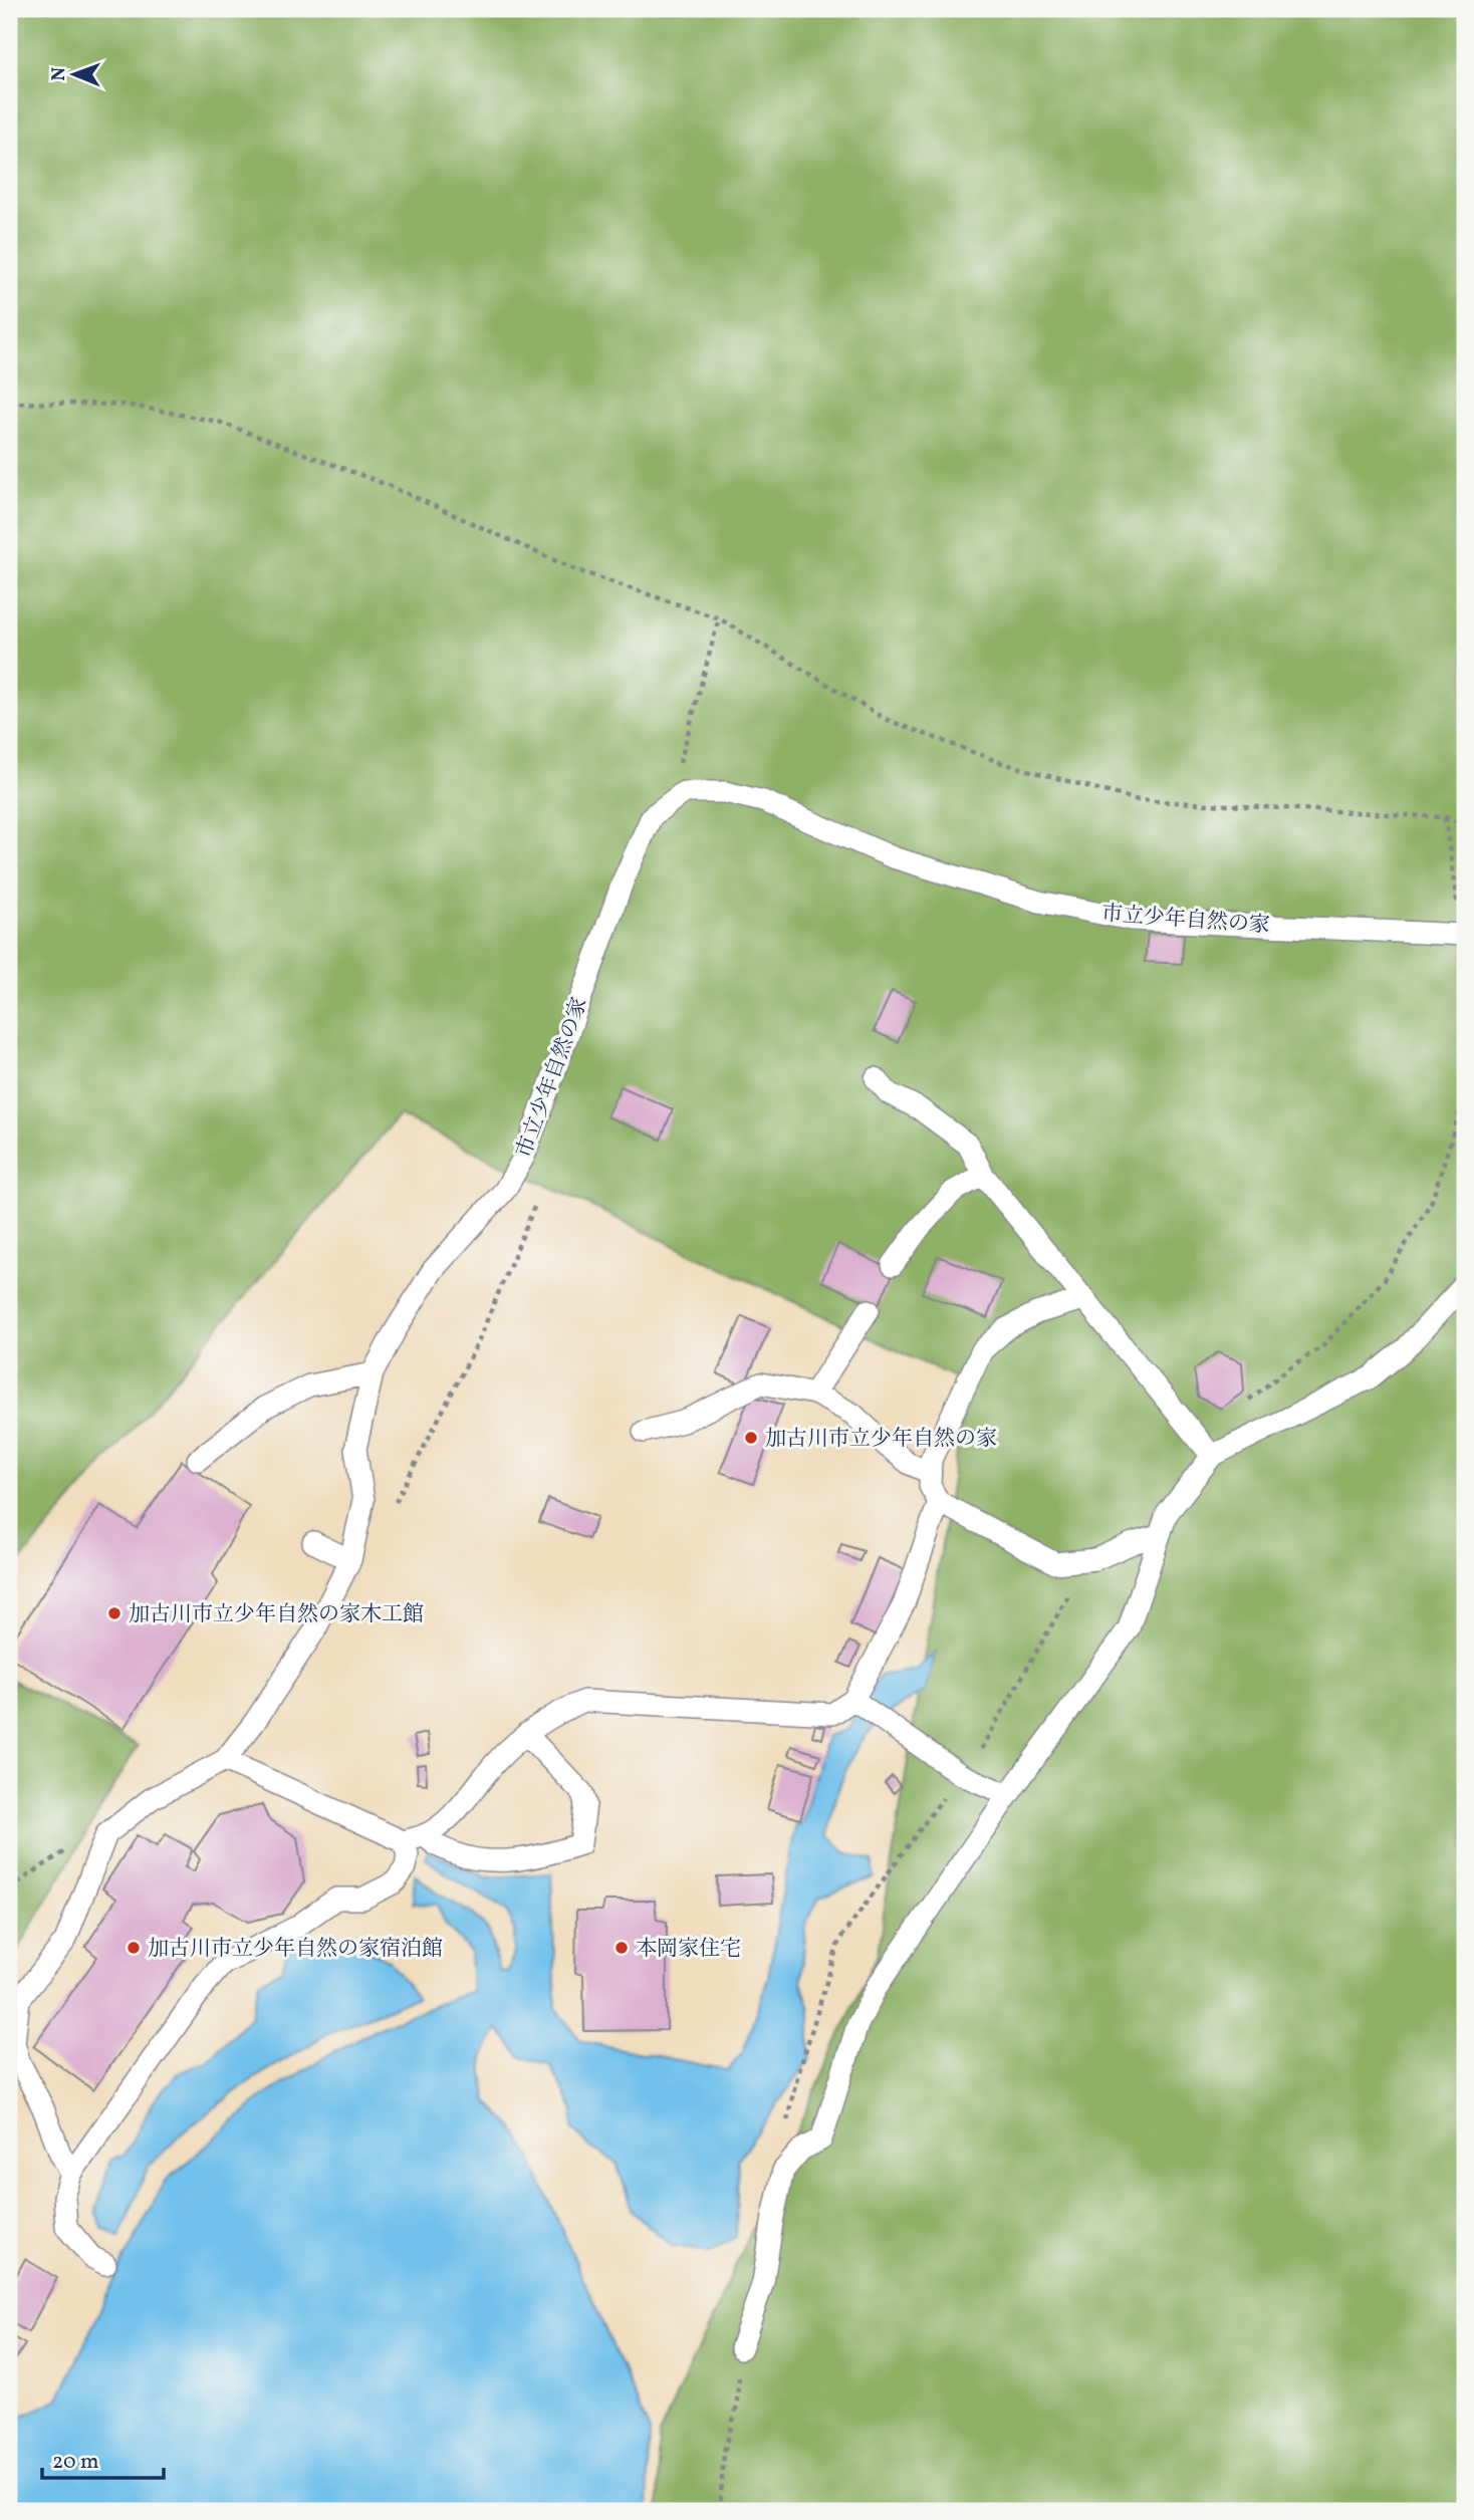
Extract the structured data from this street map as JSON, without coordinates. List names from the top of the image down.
{
  "streets": {
    "lane": ["市立少年自然の家"]
  },
  "places": [
    "加古川市立少年自然の家",
    "加古川市立少年自然の家木工館",
    "加古川市立少年自然の家宿泊館",
    "本岡家住宅"
  ],
  "scale_bar": "20 m",
  "north": "left"
}
